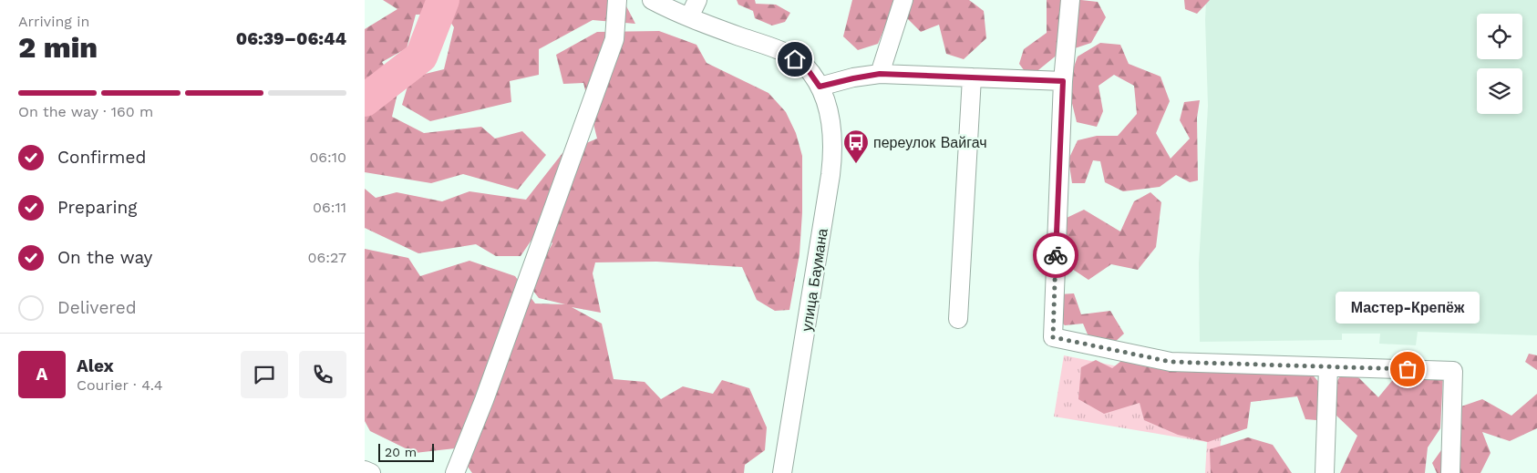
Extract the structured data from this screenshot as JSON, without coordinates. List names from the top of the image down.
{
  "streets": {
    "street": ["улица Баумана"]
  },
  "places": {
    "bus stop": ["переулок Вайгач"],
    "other": ["Мастер-Крепёж"]
  },
  "scale_bar": "20 m",
  "page": {
    "heading": ["2 min", "Arriving in", "06:39–06:44"],
    "panel": ["Alex", "Courier · 4.4"],
    "bar": "On the way · 160 m",
    "list": [
      ["Confirmed", "06:10"],
      ["Preparing", "06:11"],
      ["On the way", "06:27"],
      "Delivered"
    ],
    "bubble": "Мастер-Крепёж",
    "round": "A",
    "scale": "20 m"
  }
}
